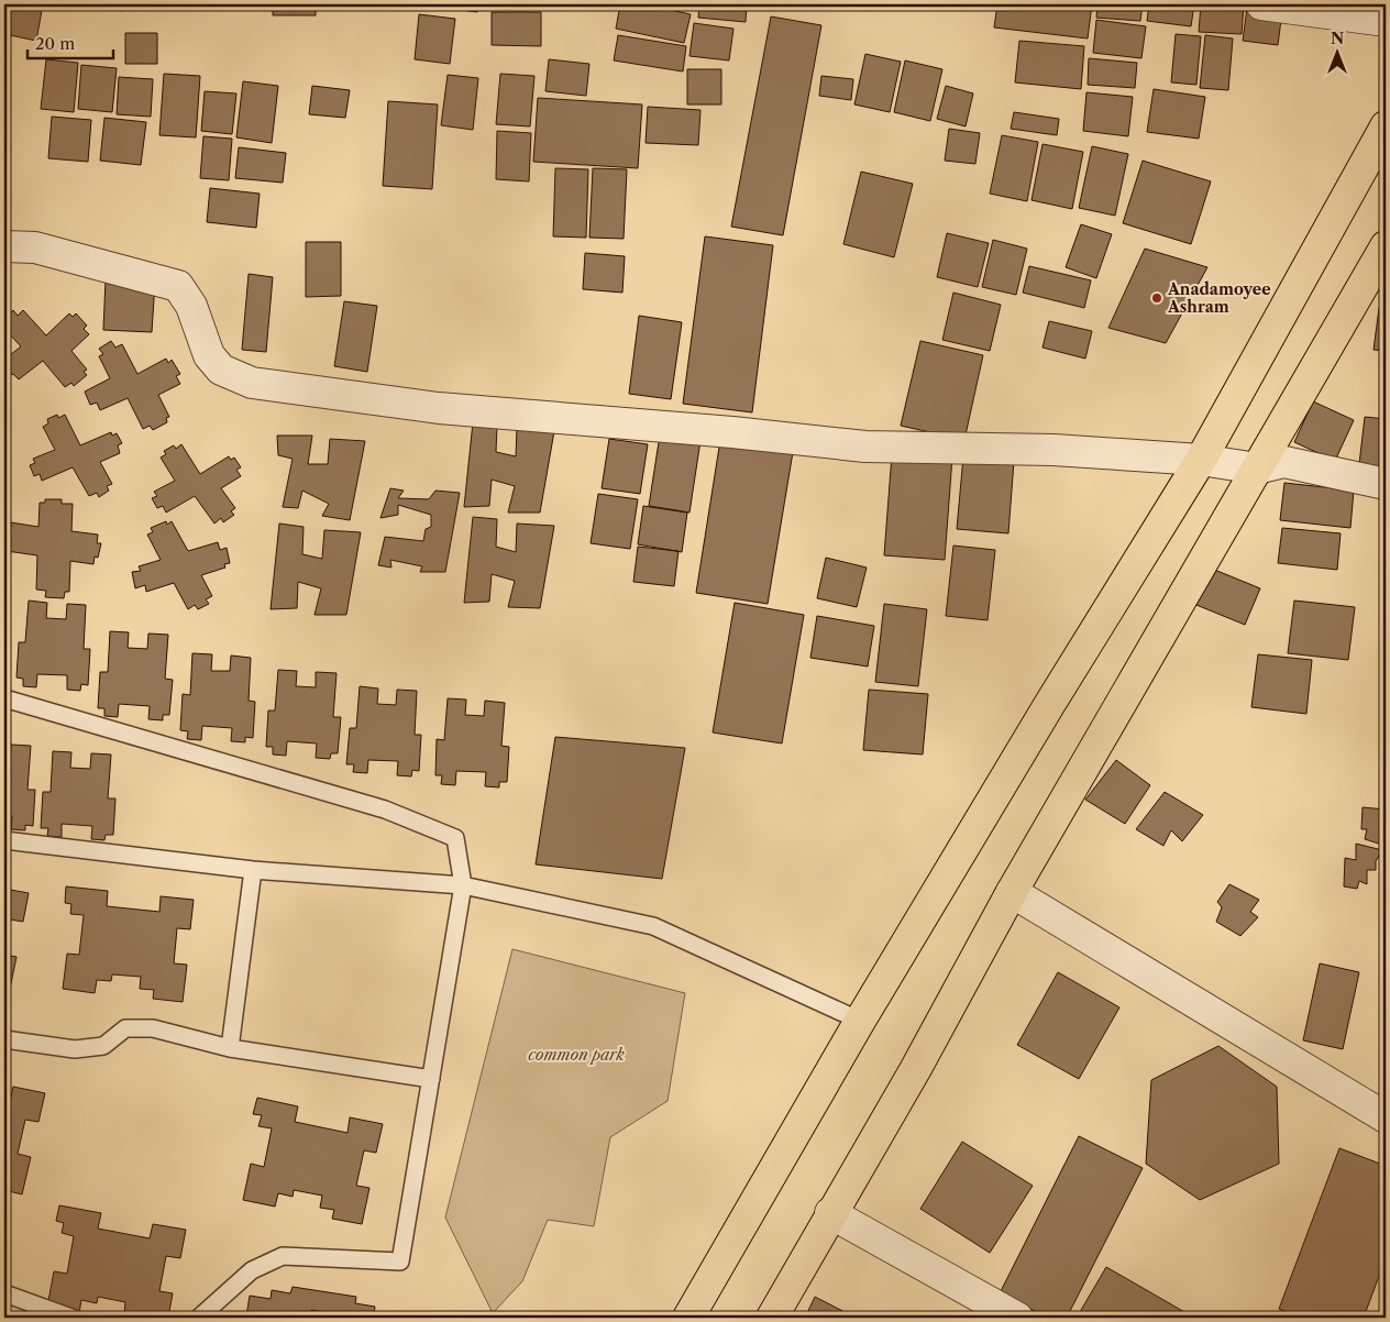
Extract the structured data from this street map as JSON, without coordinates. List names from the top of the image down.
{
  "parks": ["common park"],
  "places": ["Anadamoyee Ashram"],
  "scale_bar": "20 m",
  "north": "top"
}
